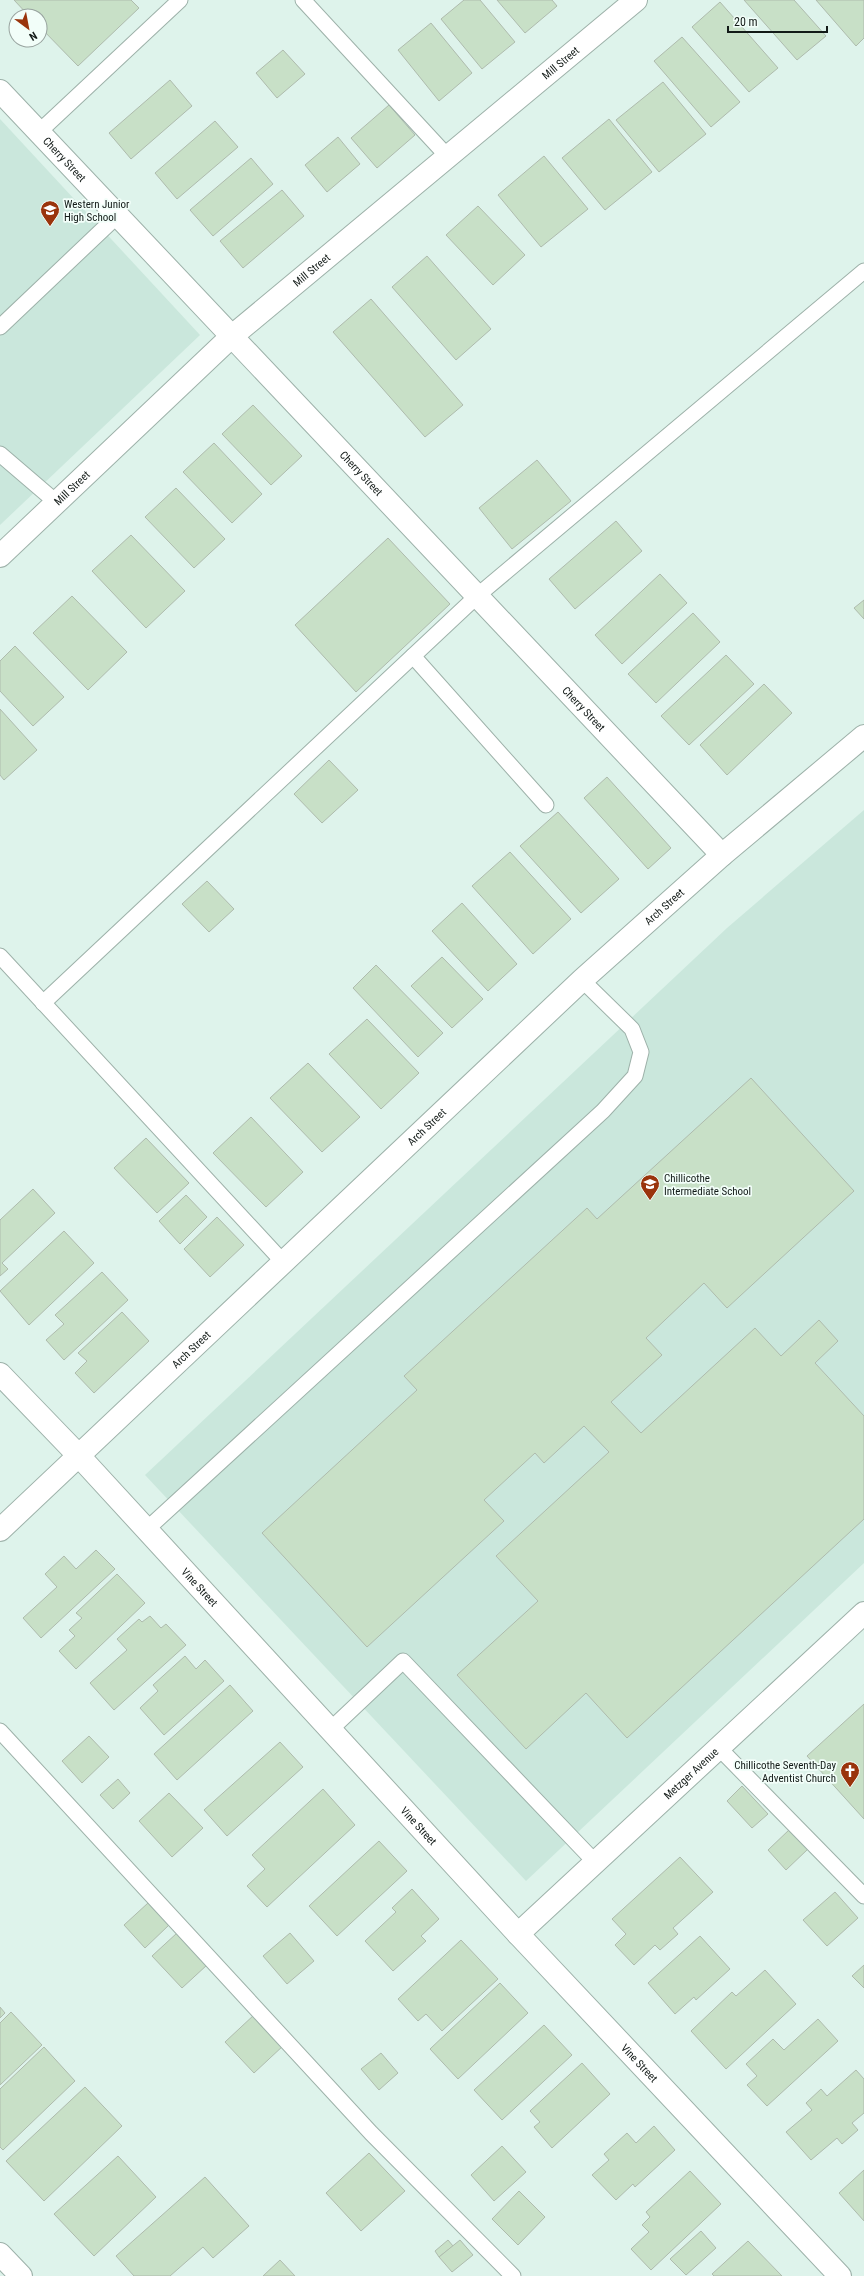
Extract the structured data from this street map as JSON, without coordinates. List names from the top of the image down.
{
  "streets": {
    "street": [
      "Mill Street",
      "Cherry Street",
      "Arch Street",
      "Vine Street",
      "Metzger Avenue"
    ]
  },
  "crossings": [
    ["Mill Street", "Cherry Street"],
    ["Cherry Street", "Arch Street"],
    ["Arch Street", "Vine Street"],
    ["Vine Street", "Metzger Avenue"]
  ],
  "places": {
    "school or university": ["Western Junior High School", "Chillicothe Intermediate School"],
    "church": ["Chillicothe Seventh-Day Adventist Church"]
  },
  "scale_bar": "20 m",
  "north": "bottom right"
}
